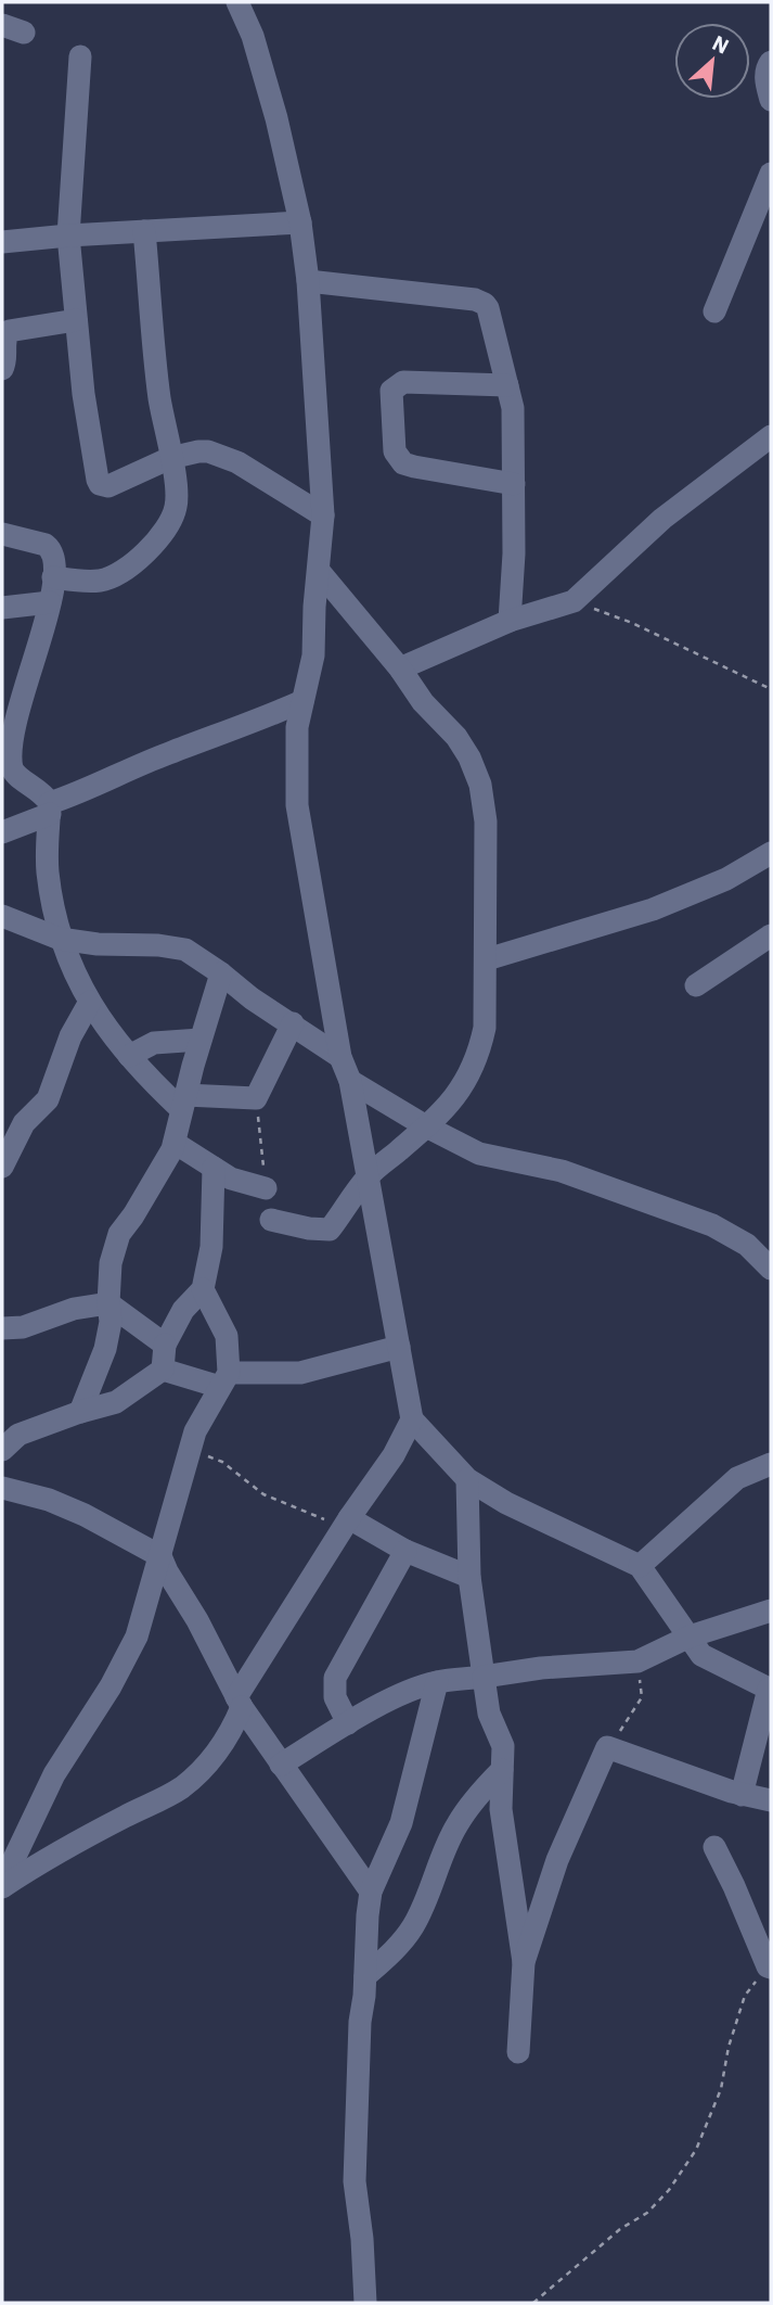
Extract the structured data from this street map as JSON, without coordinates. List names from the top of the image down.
{
  "north": "top right"
}
